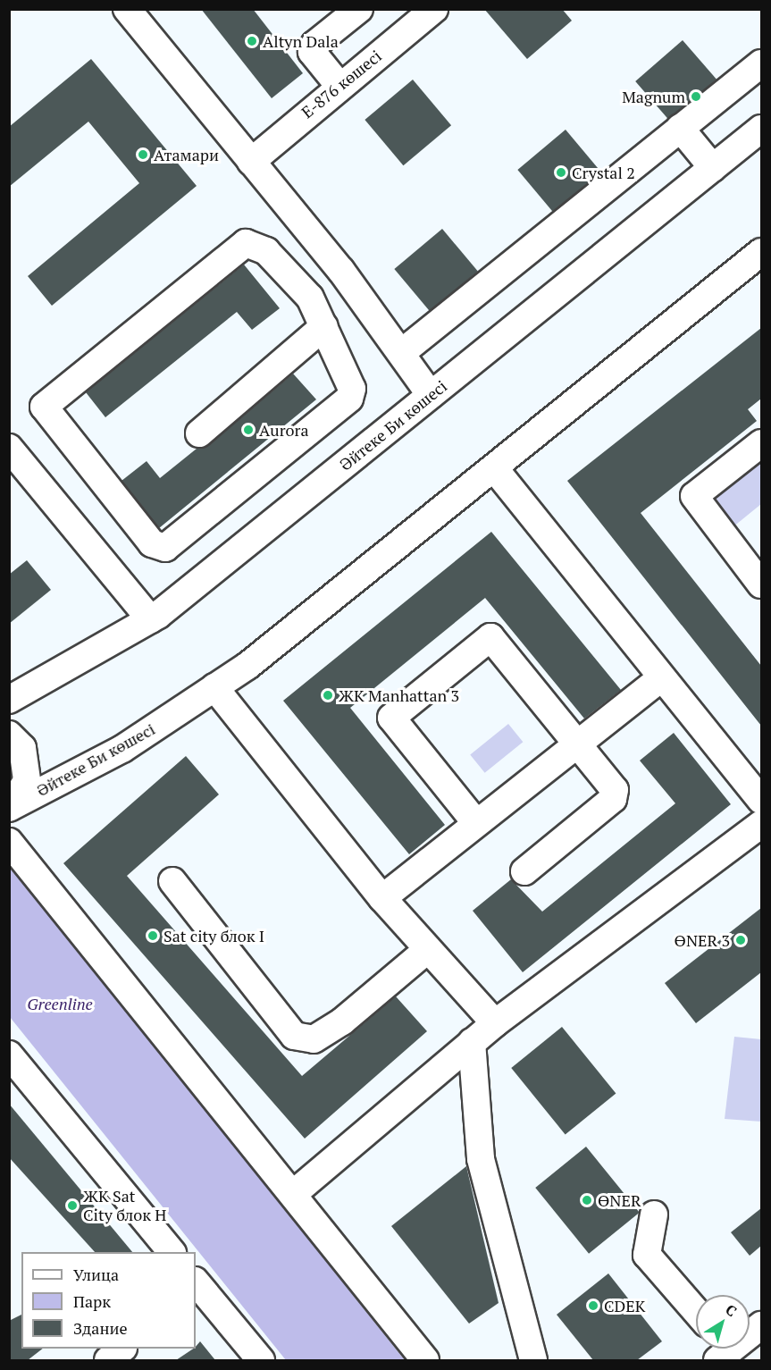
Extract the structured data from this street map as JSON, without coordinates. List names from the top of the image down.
{
  "streets": {
    "street": ["Е-876 көшесі", "Әйтеке Би көшесі"]
  },
  "parks": ["Greenline"],
  "places": [
    "Altyn Dala",
    "Magnum",
    "Атамари",
    "Crystal 2",
    "Aurora",
    "ЖК Manhattan 3",
    "Sat city блок I",
    "ӨNER 3",
    "ӨNER",
    "ЖК Sat City блок H",
    "CDEK"
  ],
  "legend": ["Улица", "Парк", "Здание"],
  "north": "top right"
}
